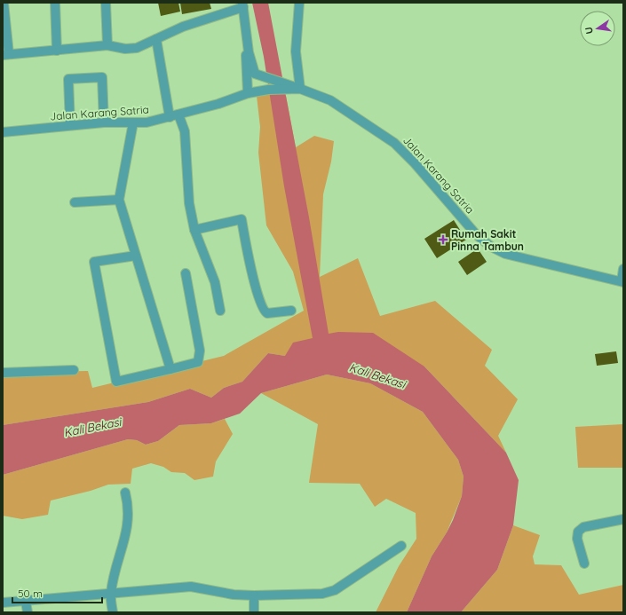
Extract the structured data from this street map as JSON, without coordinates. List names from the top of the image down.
{
  "streets": {
    "street": ["Jalan Karang Satria"]
  },
  "water": ["Kali Bekasi"],
  "places": {
    "health": ["Rumah Sakit Pinna Tambun"]
  },
  "scale_bar": "50 m",
  "north": "left"
}
